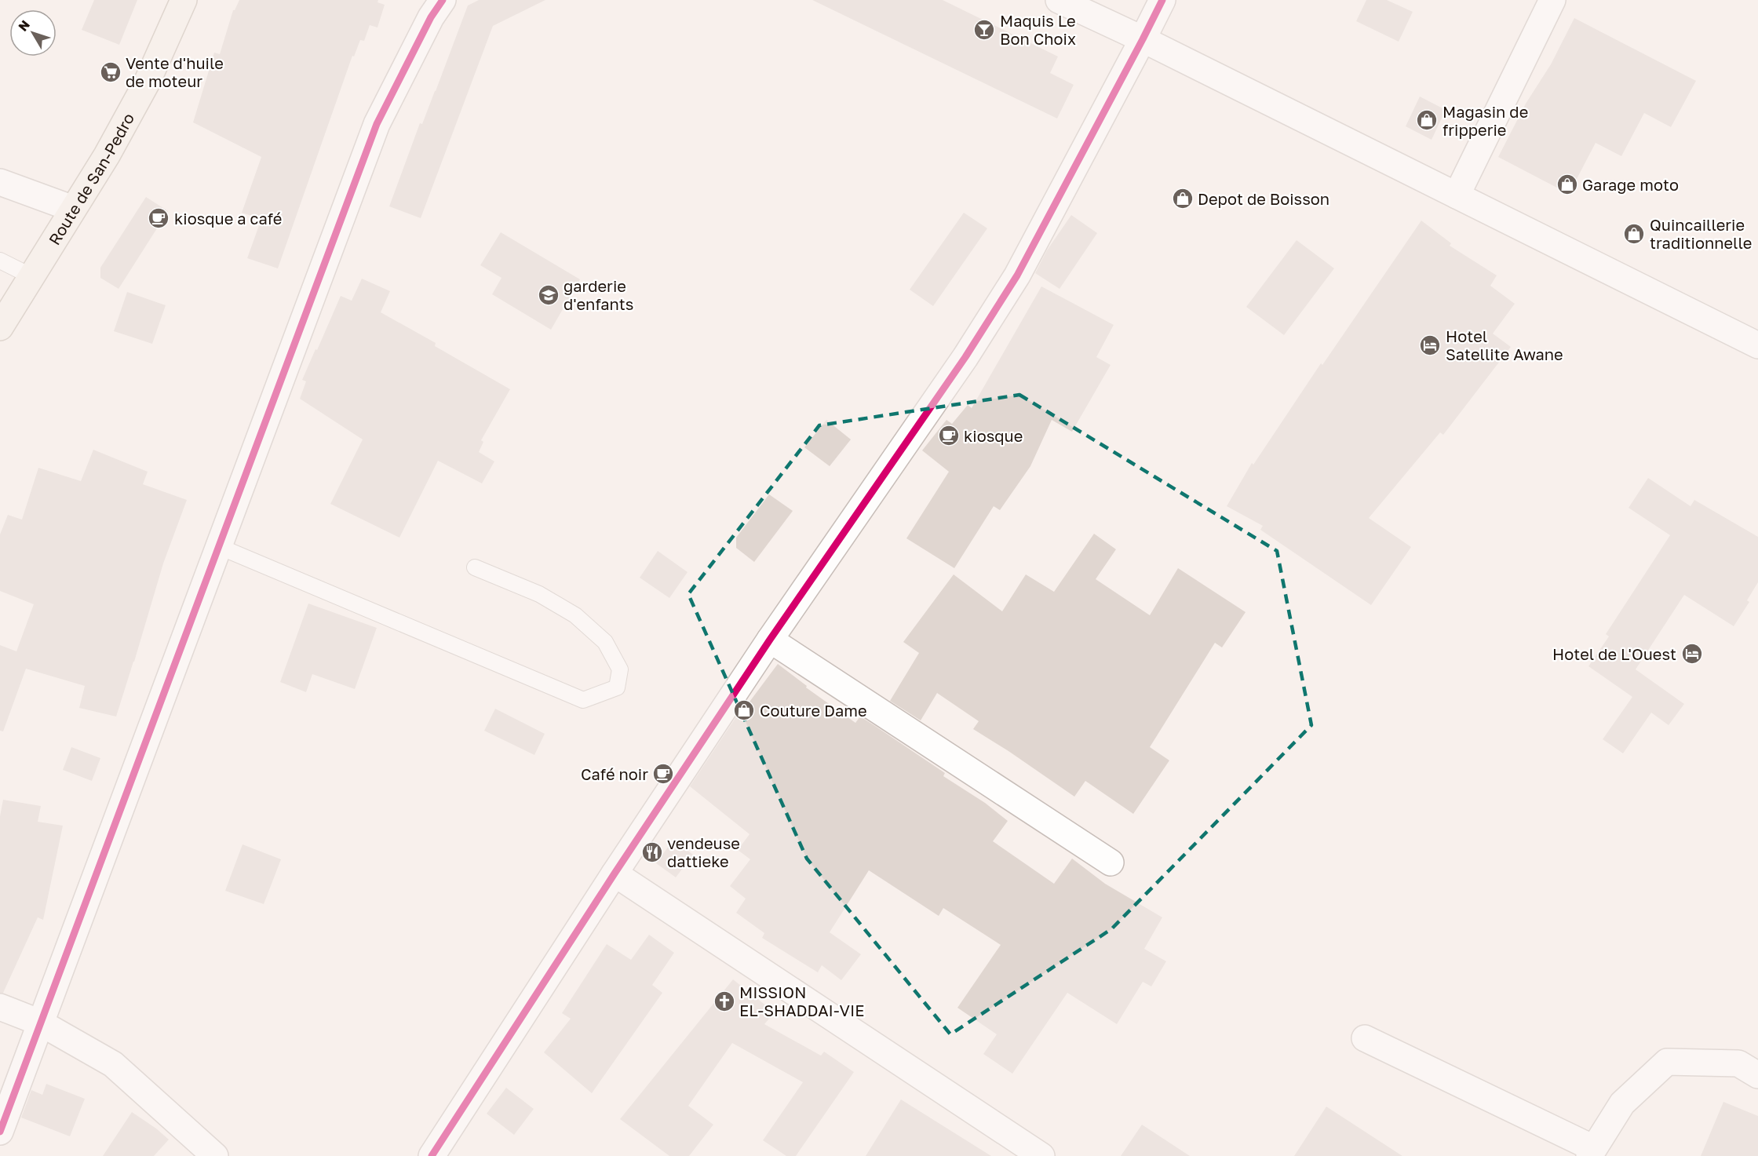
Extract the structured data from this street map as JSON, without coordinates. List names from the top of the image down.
{
  "streets": {
    "main road": ["Route de San-Pedro"]
  },
  "places": {
    "bar": ["Maquis Le Bon Choix"],
    "supermarket": ["Vente d'huile de moteur"],
    "shop": [
      "Magasin de fripperie",
      "Garage moto",
      "Depot de Boisson",
      "Quincaillerie traditionnelle",
      "Couture Dame"
    ],
    "cafe": ["kiosque a café", "kiosque", "Café noir"],
    "school or university": ["garderie d'enfants"],
    "hotel": ["Hotel Satellite Awane", "Hotel de L'Ouest"],
    "restaurant": ["vendeuse dattieke"],
    "church": ["MISSION EL-SHADDAI-VIE"]
  },
  "north": "top left"
}
